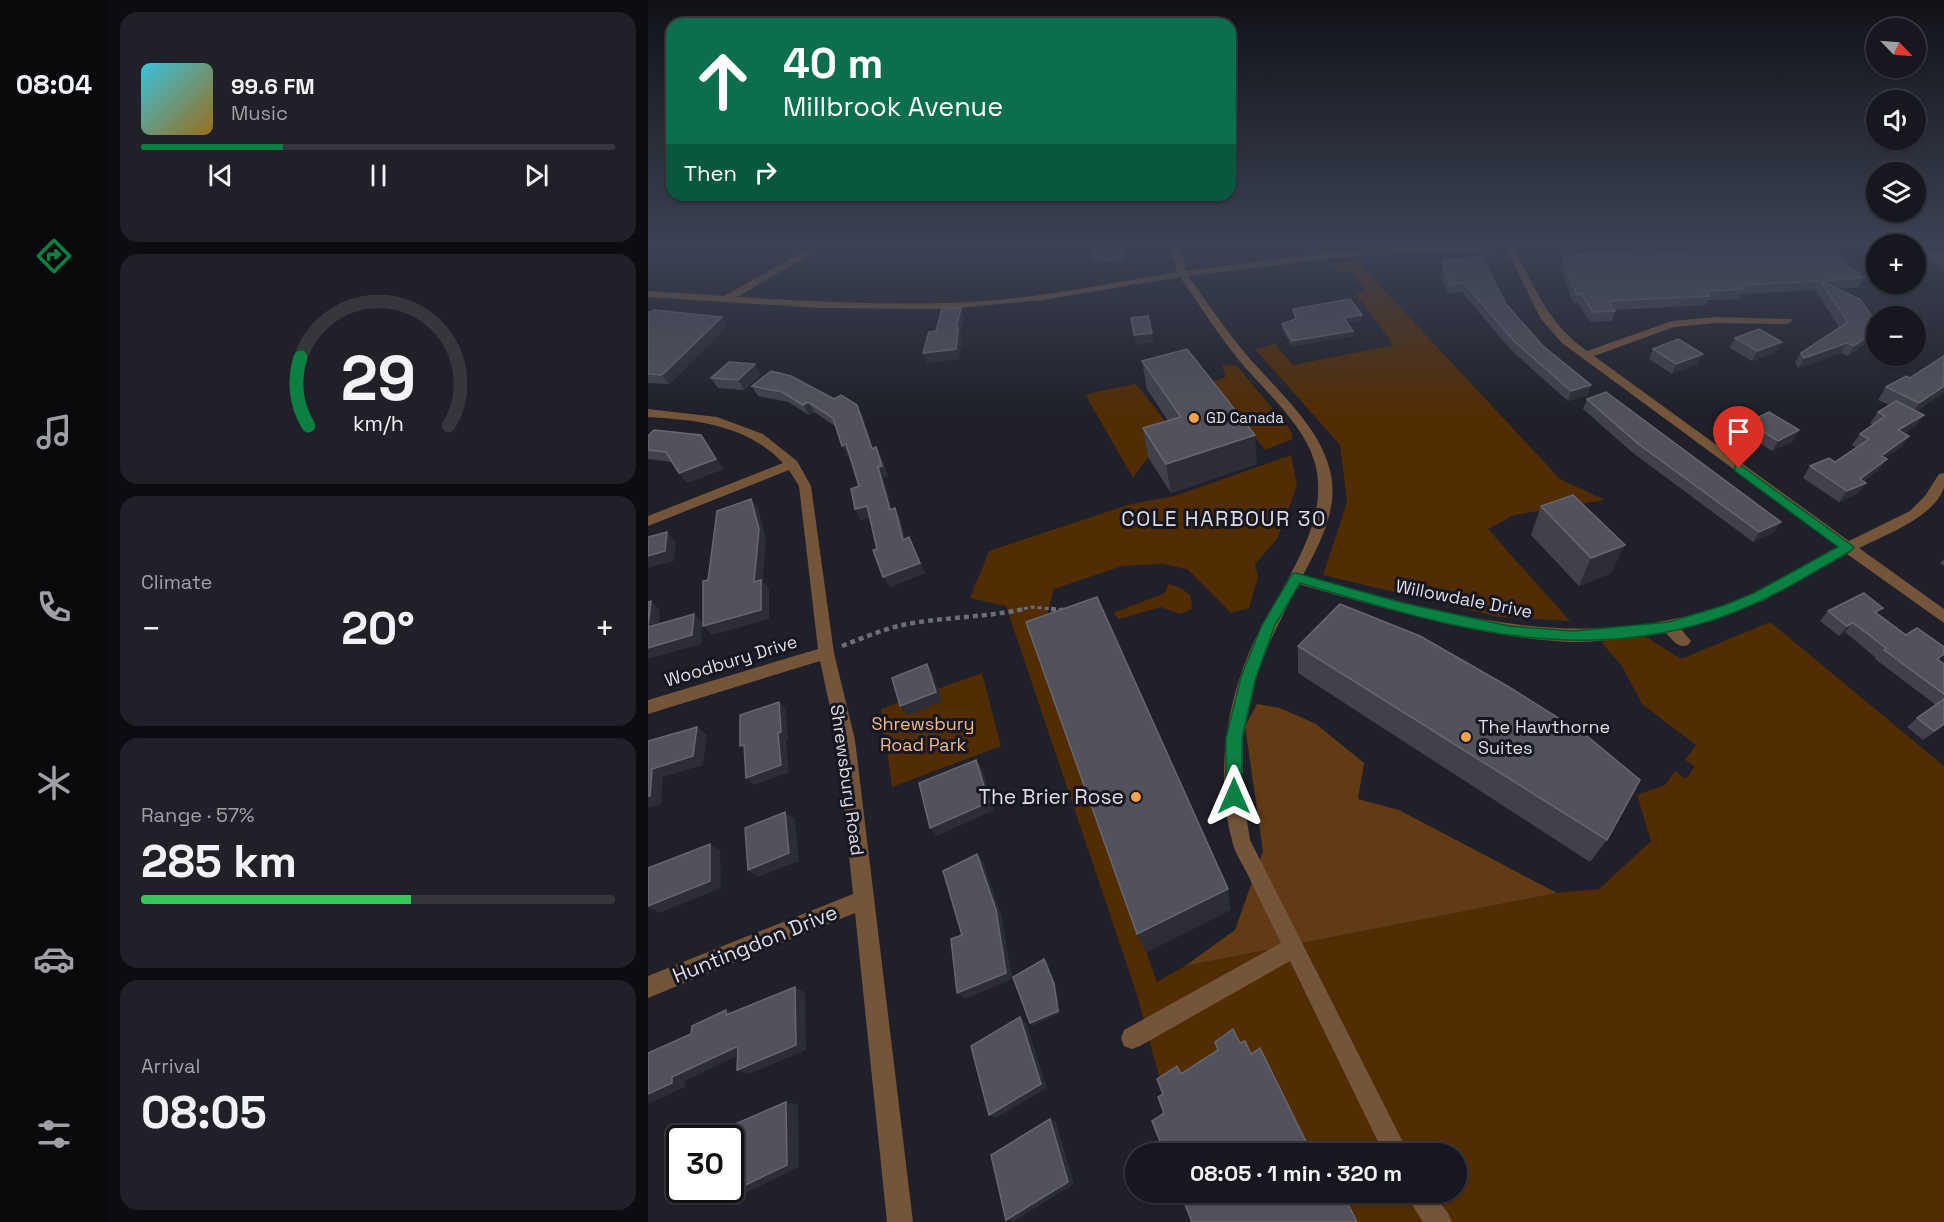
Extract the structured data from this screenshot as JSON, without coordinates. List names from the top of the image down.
{
  "streets": {
    "street": [
      "Willowdale Drive",
      "Woodbury Drive",
      "Shrewsbury Road",
      "Huntingdon Drive"
    ]
  },
  "crossings": [
    ["Woodbury Drive", "Shrewsbury Road"],
    ["Shrewsbury Road", "Huntingdon Drive"]
  ],
  "districts": ["COLE HARBOUR 30"],
  "parks": ["Shrewsbury Road Park"],
  "places": ["GD Canada", "The Hawthorne Suites", "The Brier Rose"],
  "north": "bottom right",
  "page": {
    "tabs": "08:04",
    "map_buttons": ["+", "−"],
    "turn": ["40 m", "Millbrook Avenue"],
    "song": ["99.6 FM", "Music"],
    "then": "Then",
    "tile": [
      "Climate",
      ["Range · 57%", "285 km"],
      ["Arrival", "08:05"]
    ],
    "heat": ["−", "20°", "+"],
    "limit": "30",
    "trip": "08:05 · 1 min · 320 m",
    "gauge": ["29", "km/h"]
  }
}
